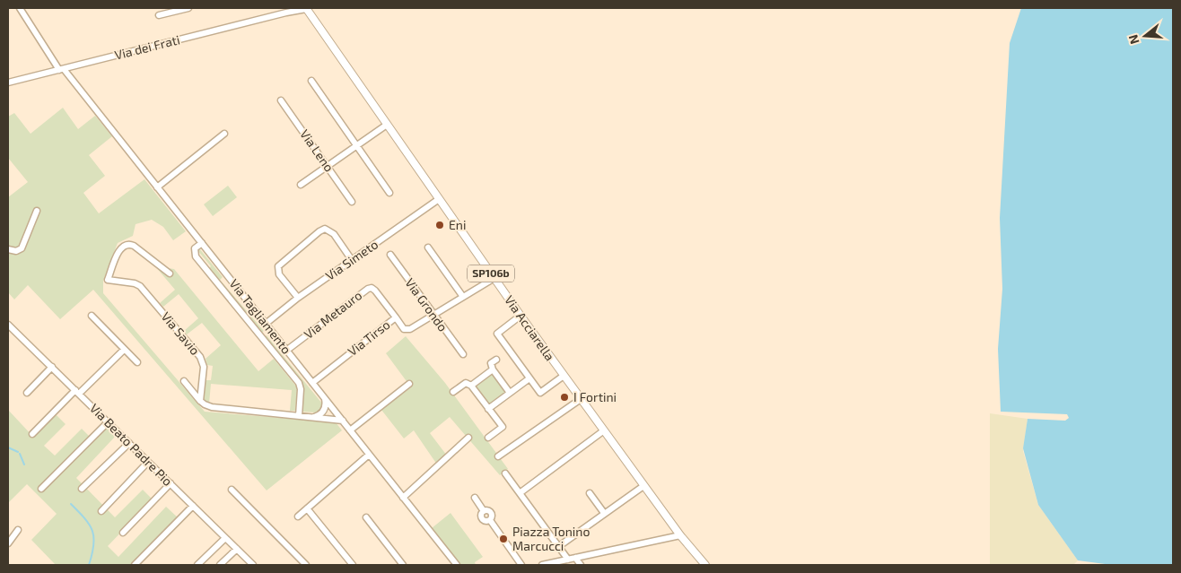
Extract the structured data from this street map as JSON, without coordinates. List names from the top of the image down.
{
  "streets": {
    "main road": ["SP106b", "Via Acciarella"],
    "street": [
      "Via dei Frati",
      "Via Leno",
      "Via Simeto",
      "Via Grondo",
      "Via Metauro",
      "Via Tagliamento",
      "Via Savio",
      "Via Tirso",
      "Via Beato Padre Pio"
    ]
  },
  "crossings": [
    ["Via dei Frati", "Via Tagliamento"],
    ["Via dei Frati", "Via Acciarella"],
    ["Via Simeto", "Via Tagliamento"],
    ["Via Simeto", "Via Acciarella"],
    ["Via Grondo", "Via Tirso"],
    ["Via Metauro", "Via Tagliamento"],
    ["Via Metauro", "Via Tirso"],
    ["Via Tagliamento", "Via Tirso"],
    ["Via Acciarella", "Via Tirso"]
  ],
  "places": ["Eni", "I Fortini", "Piazza Tonino Marcucci"],
  "north": "left"
}
